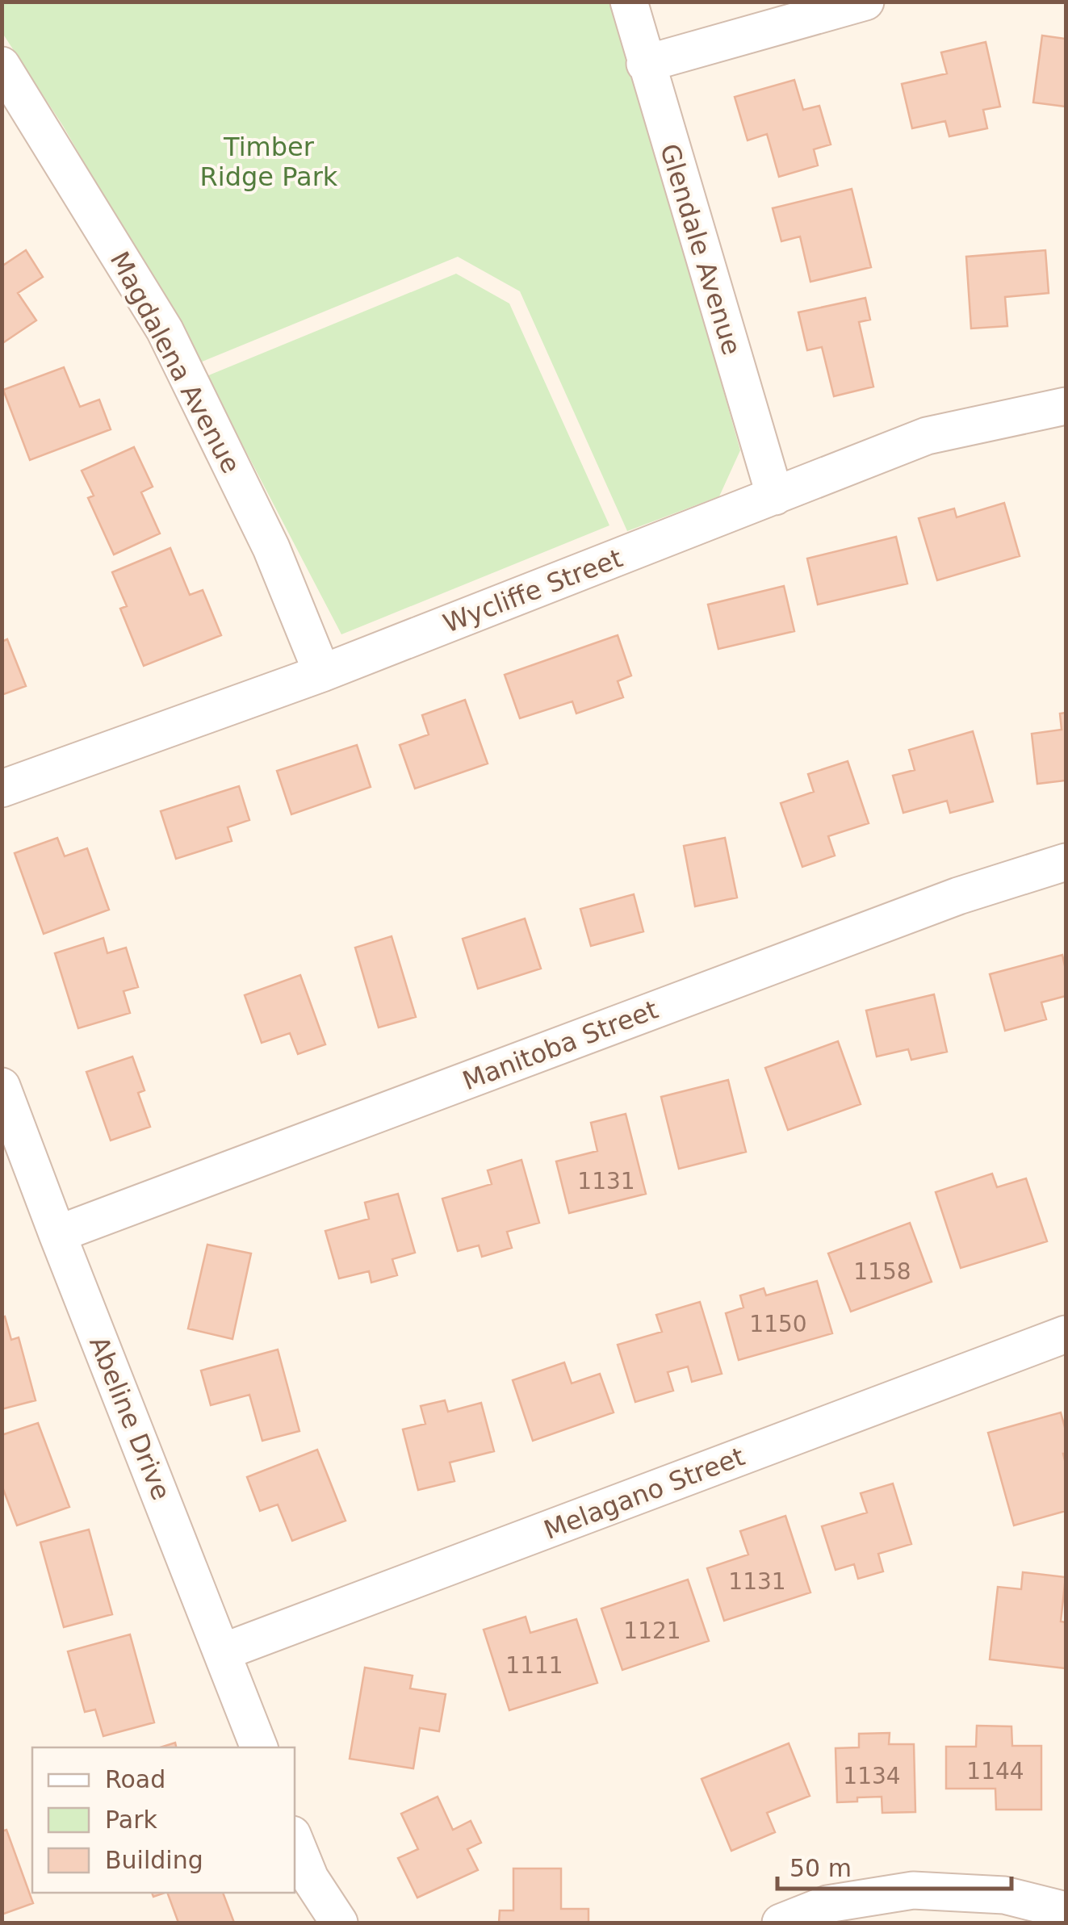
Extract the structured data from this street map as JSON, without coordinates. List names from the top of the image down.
{
  "streets": {
    "street": [
      "Glendale Avenue",
      "Magdalena Avenue",
      "Wycliffe Street",
      "Manitoba Street",
      "Abeline Drive",
      "Melagano Street"
    ]
  },
  "crossings": [
    ["Glendale Avenue", "Wycliffe Street"],
    ["Magdalena Avenue", "Wycliffe Street"],
    ["Manitoba Street", "Abeline Drive"],
    ["Abeline Drive", "Melagano Street"]
  ],
  "parks": ["Timber Ridge Park"],
  "house_numbers": [
    "1131",
    "1158",
    "1150",
    "1131",
    "1121",
    "1111",
    "1144",
    "1134"
  ],
  "legend": ["Road", "Park", "Building"],
  "scale_bar": "50 m"
}
